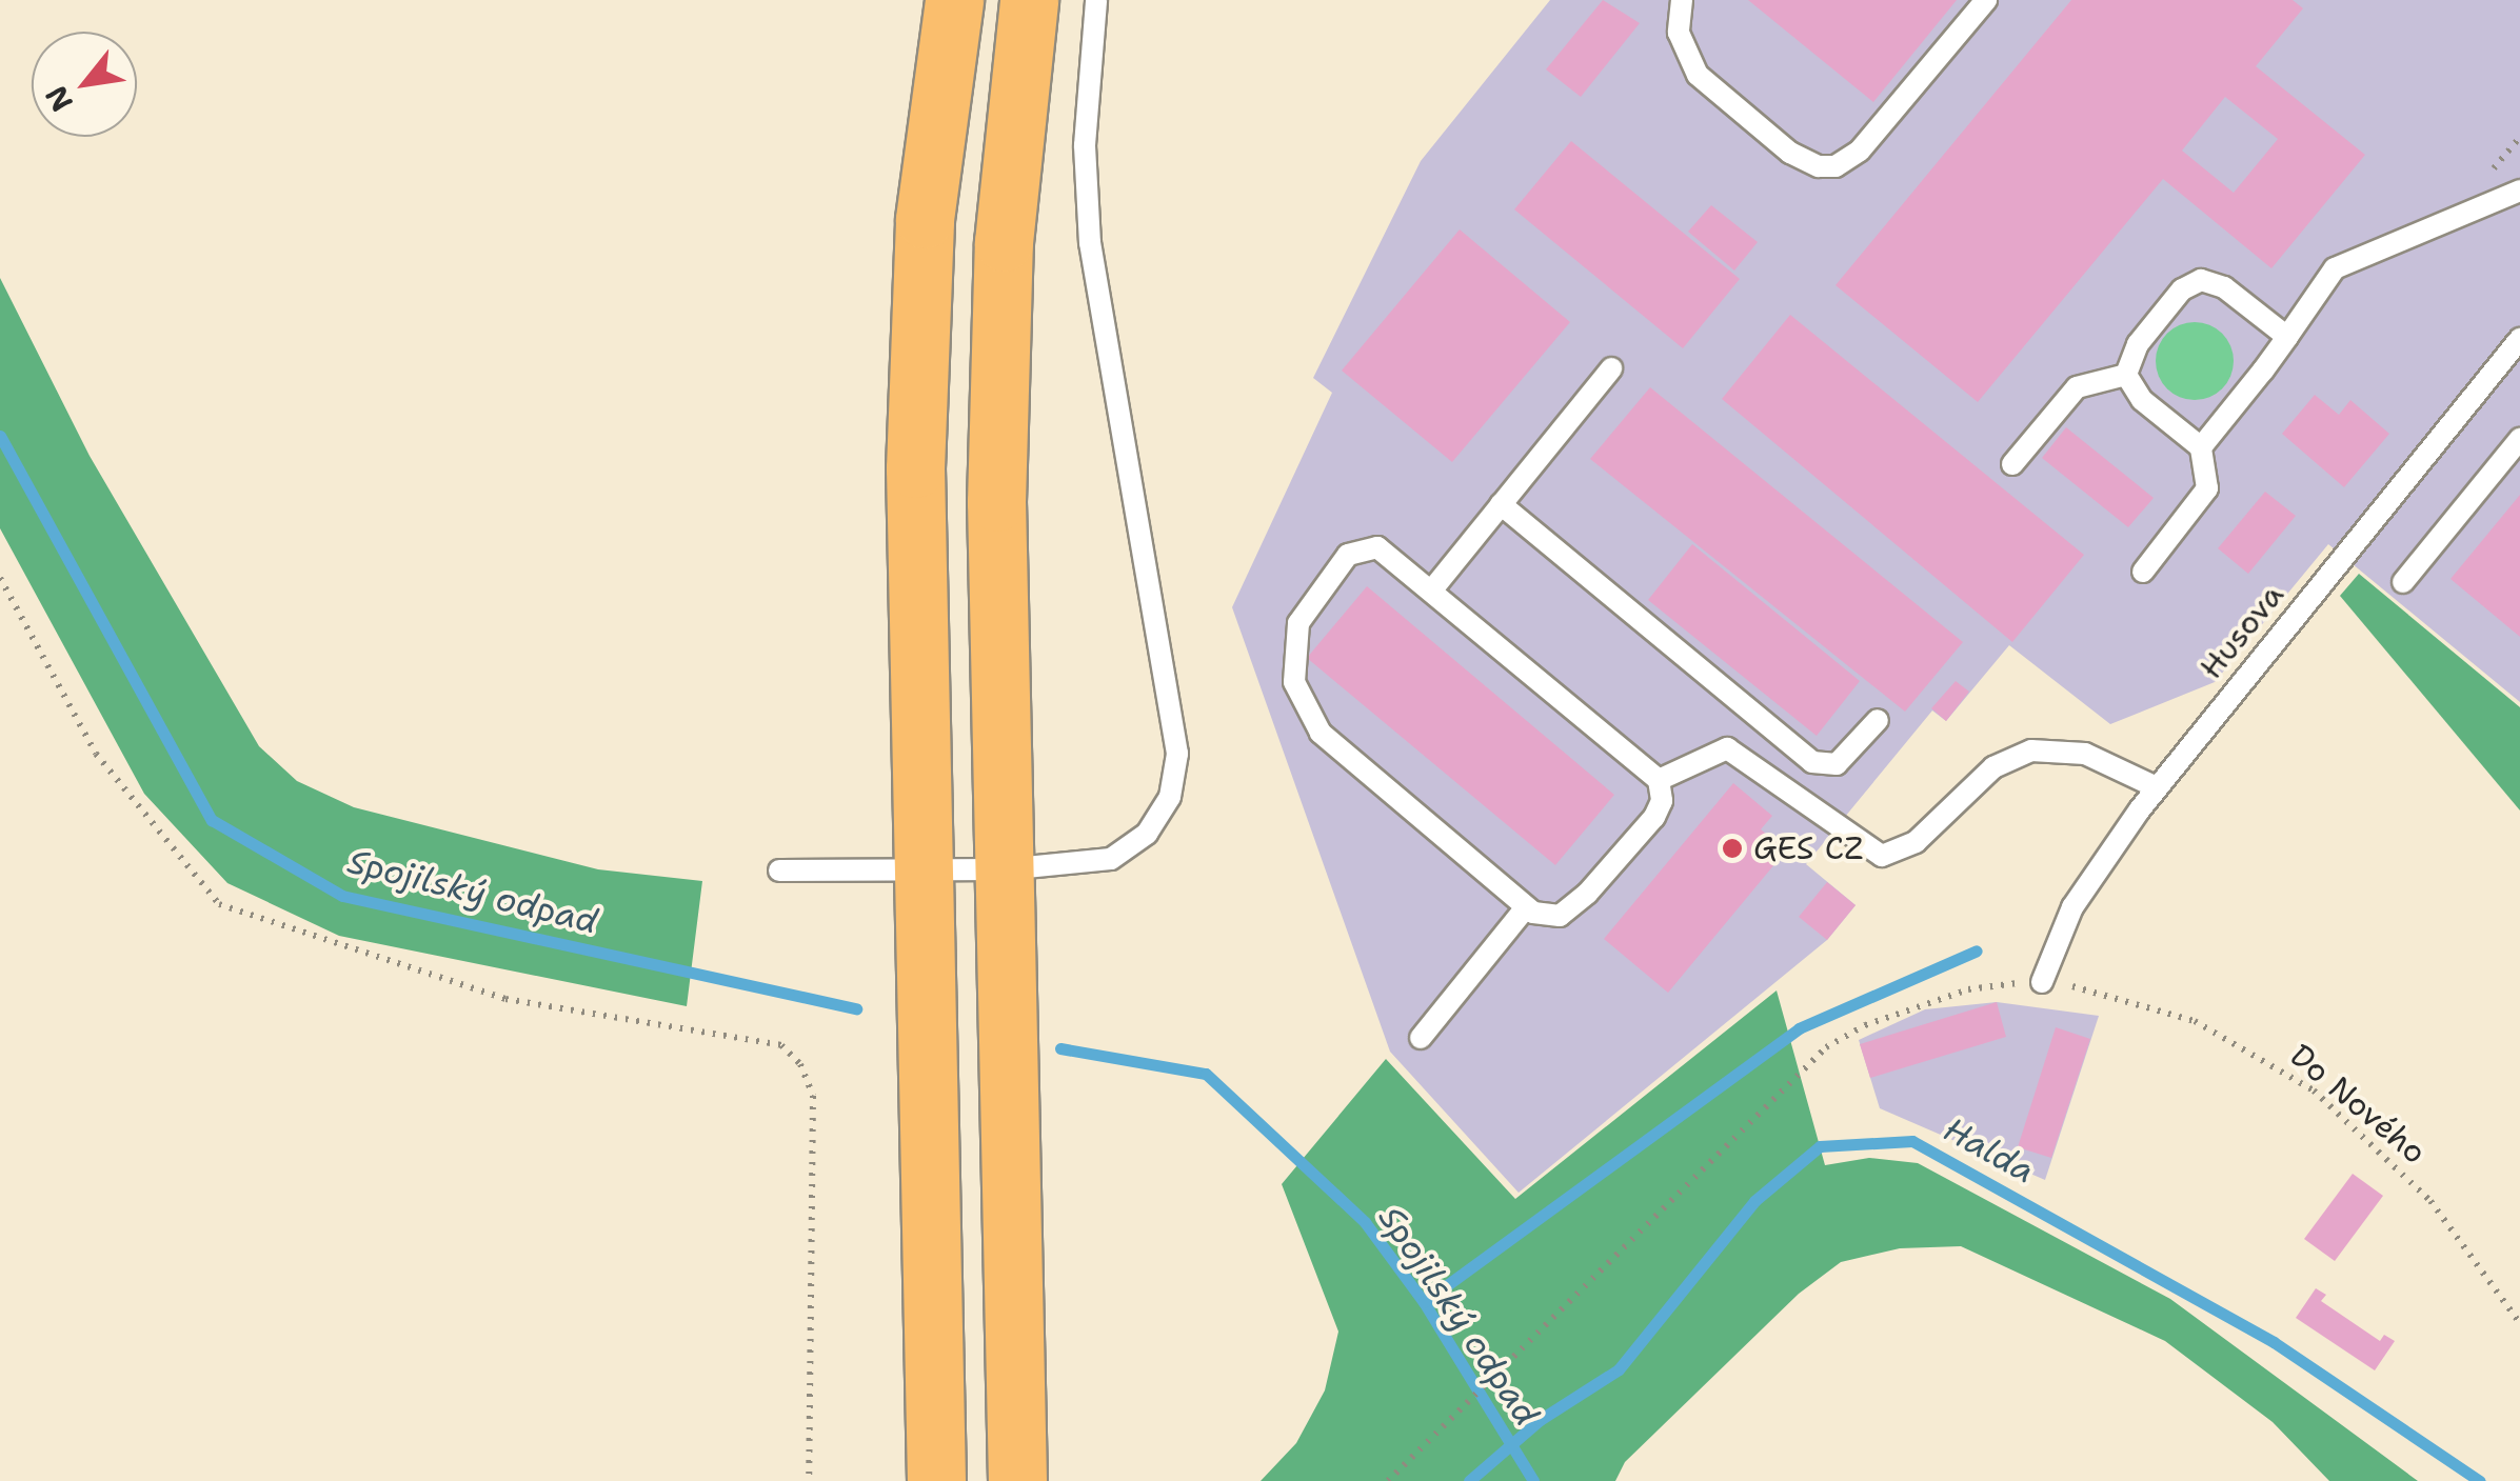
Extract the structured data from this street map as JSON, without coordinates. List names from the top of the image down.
{
  "streets": {
    "lane": ["Husova"],
    "path": ["Do Nového"]
  },
  "crossings": [
    ["Husova", "Do Nového"]
  ],
  "water": ["Spojilský odpad", "Halda"],
  "places": ["GES CZ"],
  "north": "bottom left"
}
